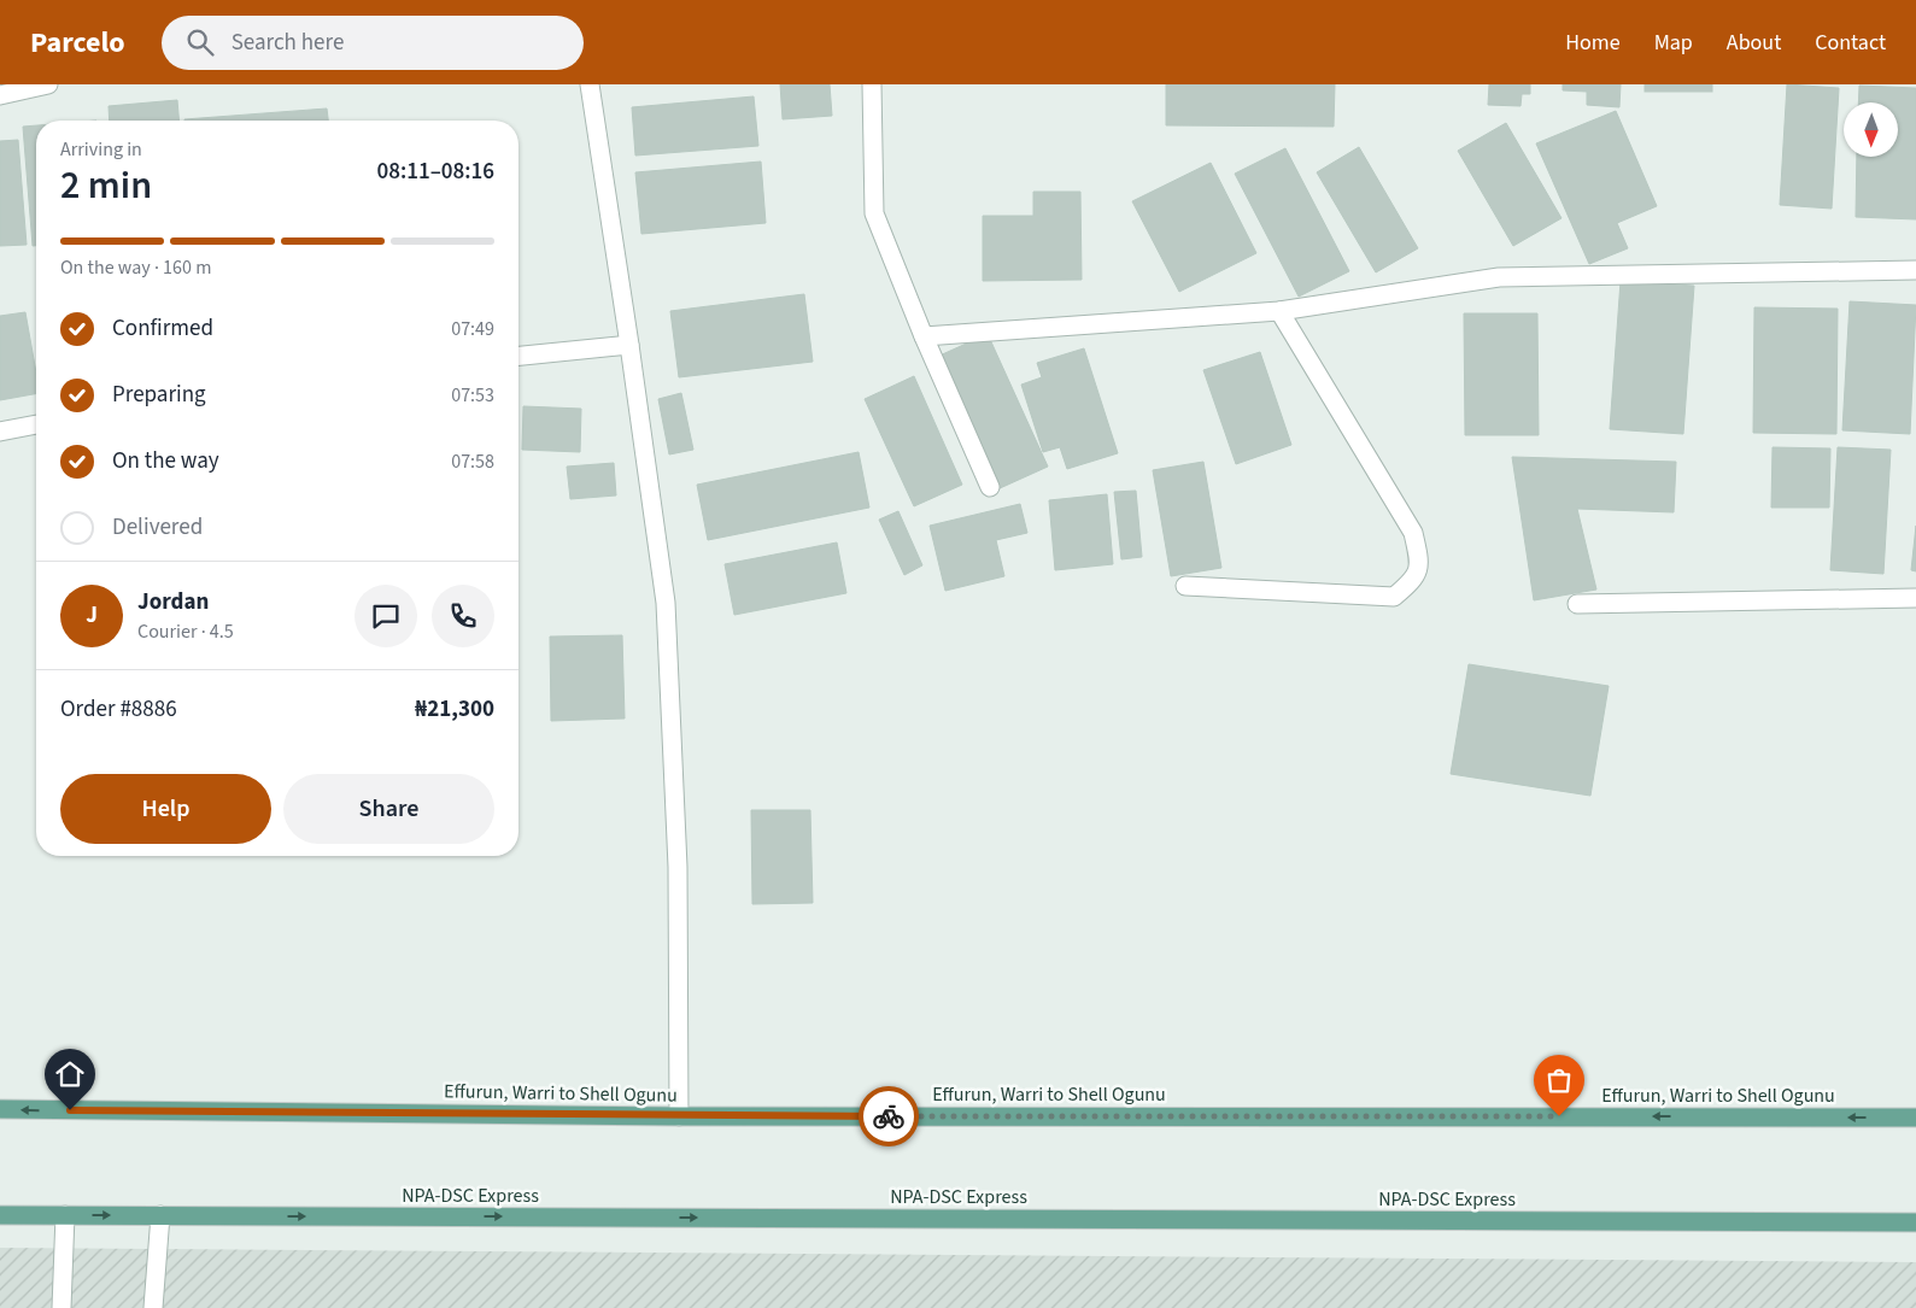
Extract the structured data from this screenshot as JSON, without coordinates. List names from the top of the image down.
{
  "streets": {
    "main road": ["Effurun, Warri to Shell Ogunu", "NPA-DSC Express"]
  },
  "one_way": ["Effurun, Warri to Shell Ogunu", "NPA-DSC Express"],
  "north": "bottom",
  "page": {
    "header": "Parcelo",
    "search": "Search here",
    "nav": [
      "Home",
      "Map",
      "About",
      "Contact"
    ],
    "heading": ["2 min", "Arriving in", "08:11–08:16"],
    "panel": [
      "Jordan",
      "Courier · 4.5",
      "Order #8886",
      "₦21,300"
    ],
    "bar": "On the way · 160 m",
    "list": [
      ["Confirmed", "07:49"],
      ["Preparing", "07:53"],
      ["On the way", "07:58"],
      "Delivered"
    ],
    "round": "J",
    "buttons": ["Help", "Share"]
  }
}
